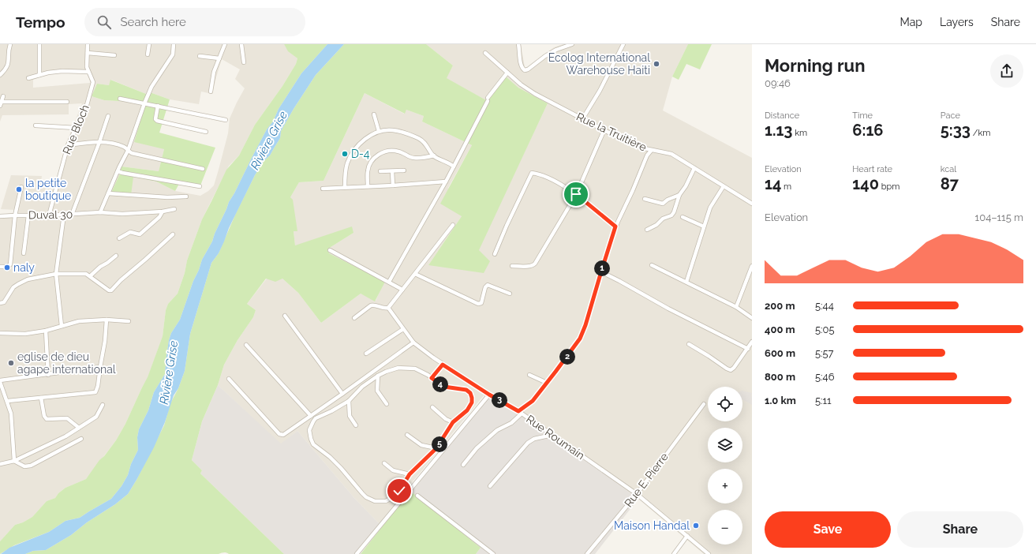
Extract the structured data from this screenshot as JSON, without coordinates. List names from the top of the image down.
{
  "streets": {
    "street": [
      "Rue Bloch",
      "Rue la Truitière",
      "Duval 30",
      "Rue Roumain",
      "Rue E. Pierre"
    ]
  },
  "crossings": [
    ["Rue Bloch", "Duval 30"],
    ["Rue Roumain", "Rue E. Pierre"]
  ],
  "water": ["Rivière Grise"],
  "places": [
    "Ecolog International Warehouse Haiti",
    "D-4",
    "la petite boutique",
    "naly",
    "eglise de dieu agape international",
    "Maison Handal"
  ],
  "page": {
    "header": "Tempo",
    "search": "Search here",
    "nav": ["Map", "Layers", "Share"],
    "heading": ["Morning run", "09:46"],
    "stats": [
      ["Distance", "1.13 km"],
      ["Time", "6:16"],
      ["Pace", "5:33 /km"],
      ["Elevation", "14 m"],
      ["Heart rate", "140 bpm"],
      ["kcal", "87"]
    ],
    "chart": ["Elevation", "104–115 m"],
    "pins": [
      "1",
      "2",
      "4",
      "3",
      "5"
    ],
    "list": [
      {
        "name": "200 m",
        "note": "5:44"
      },
      {
        "name": "400 m",
        "note": "5:05"
      },
      {
        "name": "600 m",
        "note": "5:57"
      },
      {
        "name": "800 m",
        "note": "5:46"
      },
      {
        "name": "1.0 km",
        "note": "5:11"
      }
    ],
    "map_buttons": ["+", "−"],
    "buttons": ["Save", "Share"]
  }
}
